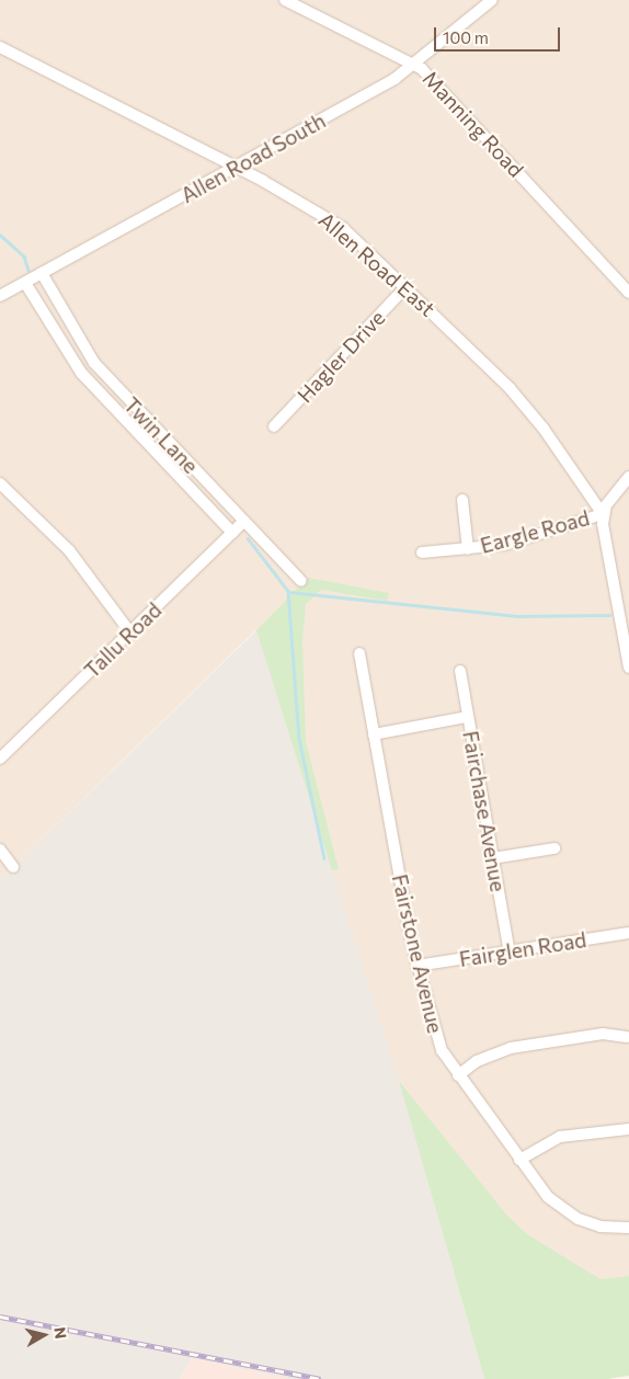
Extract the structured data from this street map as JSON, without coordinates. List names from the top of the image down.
{
  "streets": {
    "street": [
      "Manning Road",
      "Allen Road South",
      "Allen Road East",
      "Hagler Drive",
      "Twin Lane",
      "Eargle Road",
      "Tallu Road",
      "Fairchase Avenue",
      "Fairglen Road",
      "Fairstone Avenue"
    ]
  },
  "crossings": [
    ["Manning Road", "Allen Road South"],
    ["Allen Road South", "Allen Road East"],
    ["Allen Road South", "Twin Lane"],
    ["Allen Road East", "Hagler Drive"],
    ["Allen Road East", "Eargle Road"],
    ["Twin Lane", "Tallu Road"],
    ["Fairchase Avenue", "Fairglen Road"],
    ["Fairglen Road", "Fairstone Avenue"]
  ],
  "scale_bar": "100 m",
  "north": "right"
}
